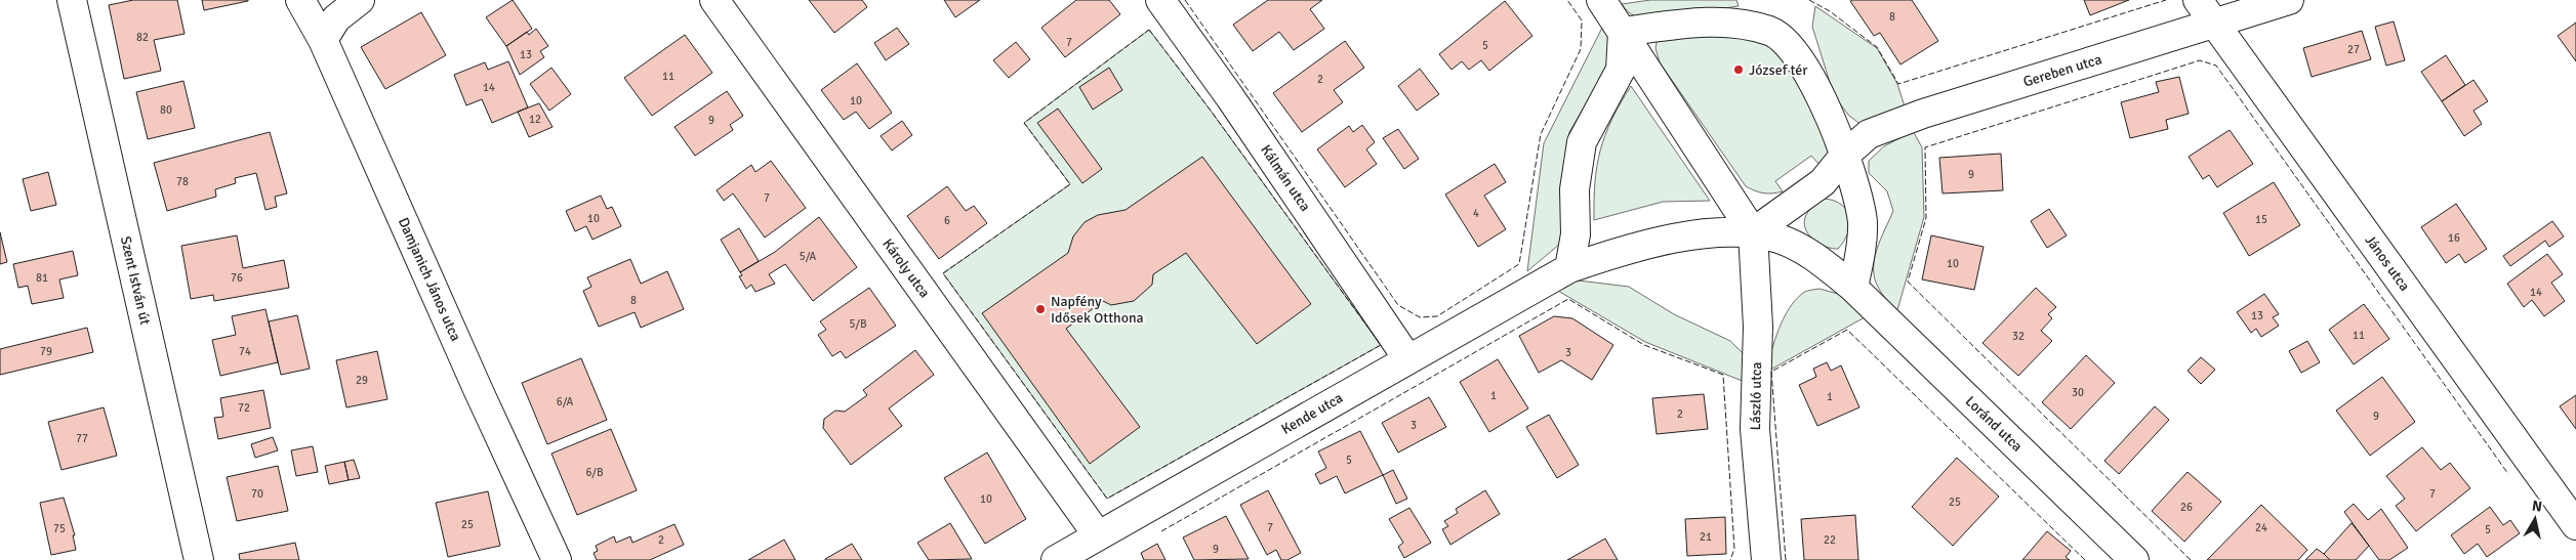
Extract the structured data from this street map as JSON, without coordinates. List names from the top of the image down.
{
  "streets": {
    "street": [
      "Gereben utca",
      "Kálmán utca",
      "János utca",
      "Károly utca",
      "Damjanich János utca",
      "Szent István út",
      "László utca",
      "Kende utca",
      "Loránd utca"
    ]
  },
  "crossings": [
    ["Gereben utca", "János utca"],
    ["Kálmán utca", "Kende utca"],
    ["Károly utca", "Kende utca"]
  ],
  "places": ["József tér", "Napfény Idősek Otthona"],
  "house_numbers": [
    "8",
    "82",
    "7",
    "5",
    "27",
    "13",
    "11",
    "2",
    "14",
    "10",
    "80",
    "12",
    "9",
    "9",
    "78",
    "7",
    "4",
    "10",
    "15",
    "6",
    "16",
    "5/A",
    "10",
    "81",
    "76",
    "14",
    "8",
    "13",
    "5/B",
    "11",
    "32",
    "79",
    "74",
    "3",
    "29",
    "30",
    "1",
    "1",
    "6/A",
    "72",
    "2",
    "9",
    "3",
    "77",
    "5",
    "6/B",
    "70",
    "7",
    "10",
    "25",
    "26",
    "25",
    "7",
    "24",
    "75",
    "5",
    "21",
    "2",
    "22",
    "9"
  ],
  "north": "top"
}
